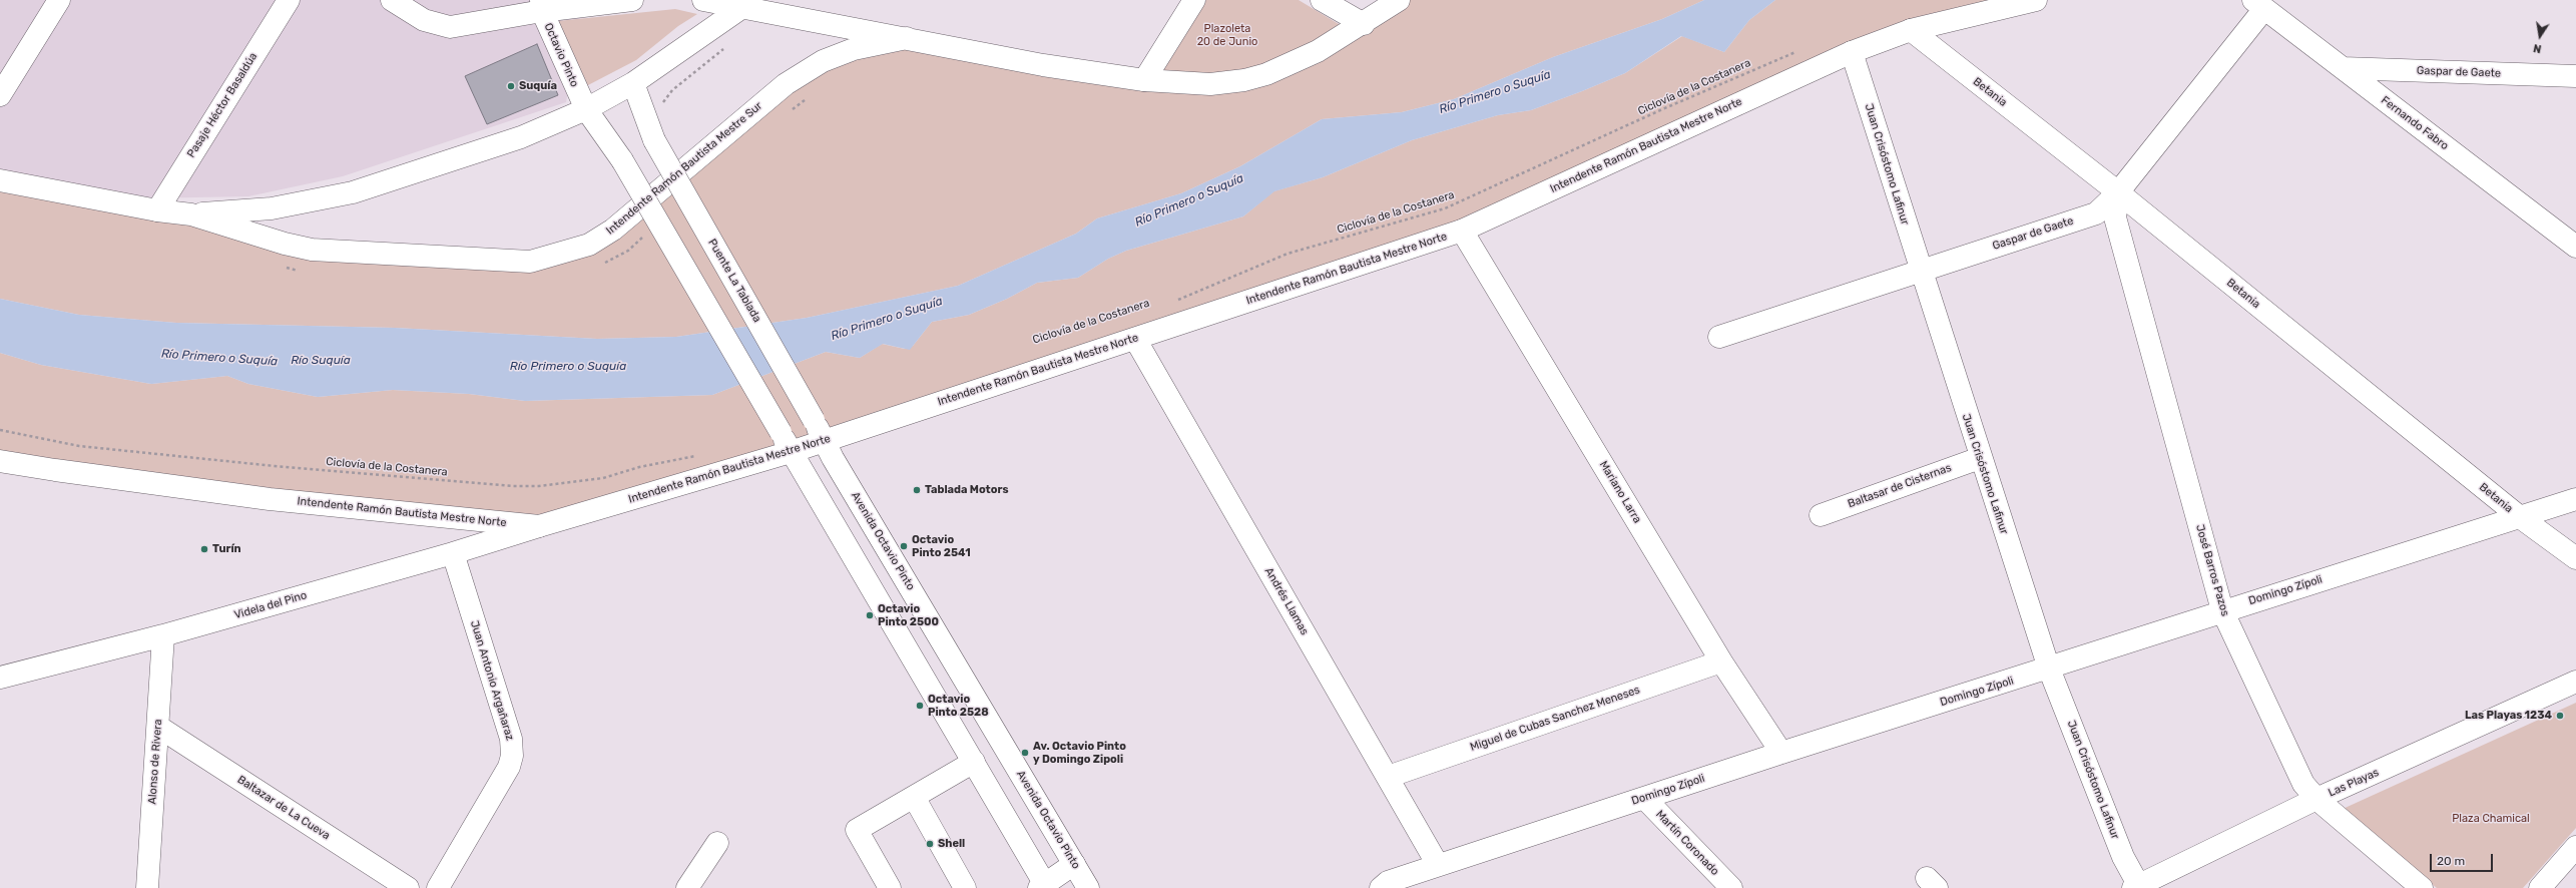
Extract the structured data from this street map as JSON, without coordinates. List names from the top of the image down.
{
  "streets": {
    "street": [
      "Octavio Pinto",
      "Gaspar de Gaete",
      "Betania",
      "Pasaje Héctor Basaldúa",
      "Fernando Fabro",
      "Intendente Ramón Bautista Mestre Norte",
      "Juan Crisóstomo Lafinur",
      "Intendente Ramón Bautista Mestre Sur",
      "Puente La Tablada",
      "Baltasar de Cisternas",
      "Mariano Larra",
      "Avenida Octavio Pinto",
      "José Barros Pazos",
      "Domingo Zípoli",
      "Andrés Llamas",
      "Videla del Pino",
      "Juan Antonio Argañaraz",
      "Miguel de Cubas Sanchez Meneses",
      "Alonso de Rivera",
      "Las Playas",
      "Baltazar de La Cueva",
      "Martín Coronado"
    ],
    "path": ["Ciclovía de la Costanera"]
  },
  "crossings": [
    ["Octavio Pinto", "Intendente Ramón Bautista Mestre Sur"],
    ["Gaspar de Gaete", "Betania"],
    ["Gaspar de Gaete", "Fernando Fabro"],
    ["Gaspar de Gaete", "Juan Crisóstomo Lafinur"],
    ["Gaspar de Gaete", "José Barros Pazos"],
    ["Betania", "Intendente Ramón Bautista Mestre Norte"],
    ["Betania", "José Barros Pazos"],
    ["Betania", "Domingo Zípoli"],
    ["Pasaje Héctor Basaldúa", "Intendente Ramón Bautista Mestre Sur"],
    ["Intendente Ramón Bautista Mestre Norte", "Juan Crisóstomo Lafinur"],
    ["Intendente Ramón Bautista Mestre Norte", "Mariano Larra"],
    ["Intendente Ramón Bautista Mestre Norte", "Avenida Octavio Pinto"],
    ["Intendente Ramón Bautista Mestre Norte", "Andrés Llamas"],
    ["Intendente Ramón Bautista Mestre Norte", "Videla del Pino"],
    ["Juan Crisóstomo Lafinur", "Baltasar de Cisternas"],
    ["Juan Crisóstomo Lafinur", "Domingo Zípoli"],
    ["Juan Crisóstomo Lafinur", "Las Playas"],
    ["Intendente Ramón Bautista Mestre Sur", "Puente La Tablada"],
    ["Puente La Tablada", "Avenida Octavio Pinto"],
    ["Mariano Larra", "Domingo Zípoli"],
    ["Mariano Larra", "Miguel de Cubas Sanchez Meneses"],
    ["José Barros Pazos", "Domingo Zípoli"],
    ["José Barros Pazos", "Las Playas"],
    ["Domingo Zípoli", "Andrés Llamas"],
    ["Domingo Zípoli", "Martín Coronado"],
    ["Andrés Llamas", "Miguel de Cubas Sanchez Meneses"],
    ["Videla del Pino", "Juan Antonio Argañaraz"],
    ["Videla del Pino", "Alonso de Rivera"],
    ["Alonso de Rivera", "Baltazar de La Cueva"]
  ],
  "water": ["Río Primero o Suquía", "Río Suquía"],
  "parks": ["Plazoleta 20 de Junio", "Plaza Chamical"],
  "places": [
    "Suquía",
    "Tablada Motors",
    "Octavio Pinto 2541",
    "Turín",
    "Octavio Pinto 2500",
    "Octavio Pinto 2528",
    "Las Playas 1234",
    "Av. Octavio Pinto y Domingo Zipoli",
    "Shell"
  ],
  "scale_bar": "20 m",
  "north": "bottom"
}
